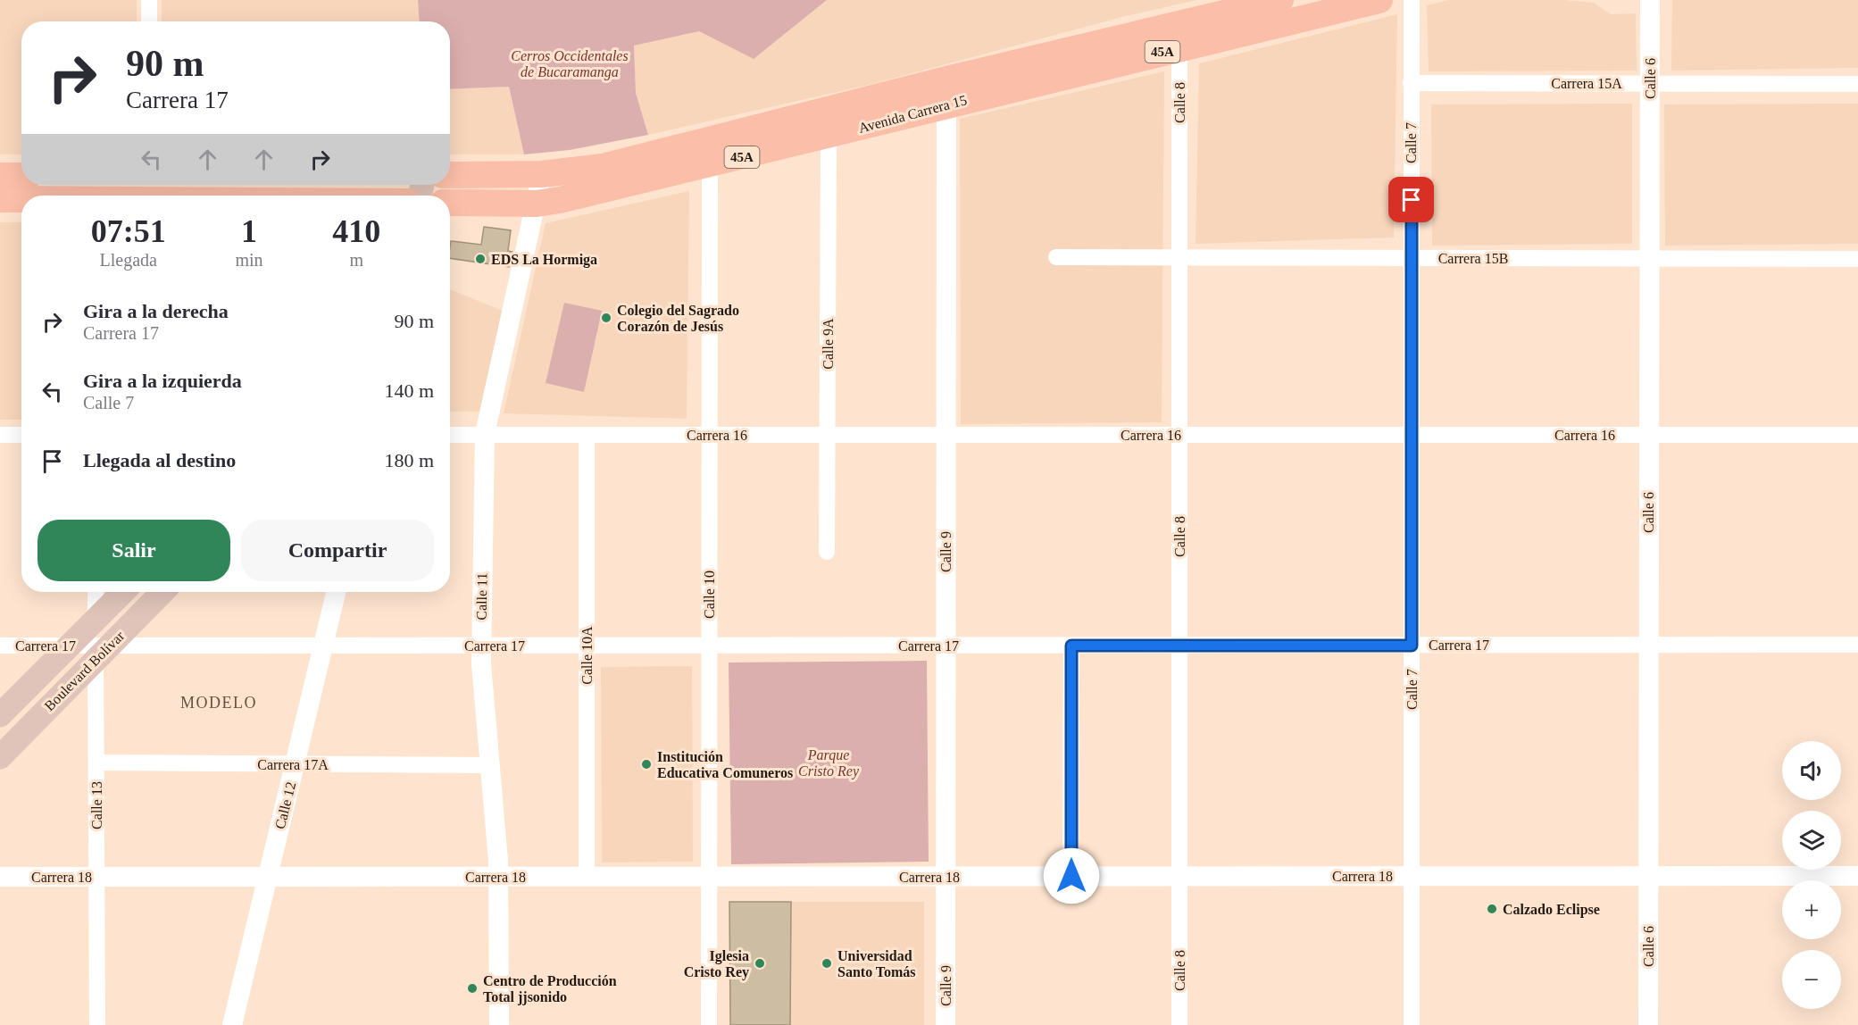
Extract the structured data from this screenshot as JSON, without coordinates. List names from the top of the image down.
{
  "streets": {
    "main road": ["45A", "Avenida Carrera 15", "Boulevard Bolívar"],
    "street": [
      "Calle 6",
      "Carrera 15A",
      "Calle 8",
      "Calle 7",
      "Carrera 15B",
      "Calle 9A",
      "Carrera 16",
      "Calle 9",
      "Calle 10",
      "Calle 11",
      "Carrera 17",
      "Calle 10A",
      "Carrera 17A",
      "Calle 13",
      "Calle 12",
      "Carrera 18"
    ]
  },
  "crossings": [
    ["Calle 6", "Carrera 15A"],
    ["Calle 6", "Carrera 15B"],
    ["Calle 6", "Carrera 16"],
    ["Calle 6", "Carrera 17"],
    ["Calle 6", "Carrera 18"],
    ["Carrera 15A", "Calle 7"],
    ["Calle 8", "Avenida Carrera 15"],
    ["Calle 8", "Carrera 15B"],
    ["Calle 8", "Carrera 16"],
    ["Calle 8", "Carrera 17"],
    ["Calle 8", "Carrera 18"],
    ["Avenida Carrera 15", "Calle 9A"],
    ["Avenida Carrera 15", "Calle 9"],
    ["Avenida Carrera 15", "Calle 10"],
    ["Avenida Carrera 15", "Calle 11"],
    ["Calle 7", "Carrera 15B"],
    ["Calle 7", "Carrera 16"],
    ["Calle 7", "Carrera 17"],
    ["Calle 7", "Carrera 18"],
    ["Calle 9A", "Carrera 16"],
    ["Carrera 16", "Calle 9"],
    ["Carrera 16", "Calle 10"],
    ["Carrera 16", "Calle 11"],
    ["Carrera 16", "Calle 10A"],
    ["Calle 9", "Carrera 17"],
    ["Calle 9", "Carrera 18"],
    ["Calle 10", "Carrera 17"],
    ["Calle 10", "Carrera 18"],
    ["Calle 11", "Carrera 17"],
    ["Calle 11", "Carrera 17A"],
    ["Calle 11", "Carrera 18"],
    ["Carrera 17", "Calle 10A"],
    ["Carrera 17", "Boulevard Bolívar"],
    ["Carrera 17", "Calle 13"],
    ["Carrera 17", "Calle 12"],
    ["Calle 10A", "Carrera 18"],
    ["Boulevard Bolívar", "Calle 13"],
    ["Carrera 17A", "Calle 13"],
    ["Carrera 17A", "Calle 12"],
    ["Calle 13", "Carrera 18"],
    ["Calle 12", "Carrera 18"]
  ],
  "districts": ["MODELO"],
  "parks": ["Cerros Occidentales de Bucaramanga", "Parque Cristo Rey"],
  "places": [
    "EDS La Hormiga",
    "Colegio del Sagrado Corazón de Jesús",
    "Institución Educativa Comuneros",
    "Calzado Eclipse",
    "Iglesia Cristo Rey",
    "Universidad Santo Tomás",
    "Centro de Producción Total jjsonido"
  ],
  "page": {
    "turn": ["90 m", "Carrera 17"],
    "eta": [
      "07:51",
      "Llegada",
      "1",
      "min",
      "410",
      "m"
    ],
    "list": [
      {
        "name": "Gira a la derecha",
        "note": "Carrera 17",
        "value": "90 m"
      },
      {
        "name": "Gira a la izquierda",
        "note": "Calle 7",
        "value": "140 m"
      },
      {
        "name": "Llegada al destino",
        "value": "180 m"
      }
    ],
    "buttons": ["Salir", "Compartir"],
    "map_buttons": ["+", "−"]
  }
}
